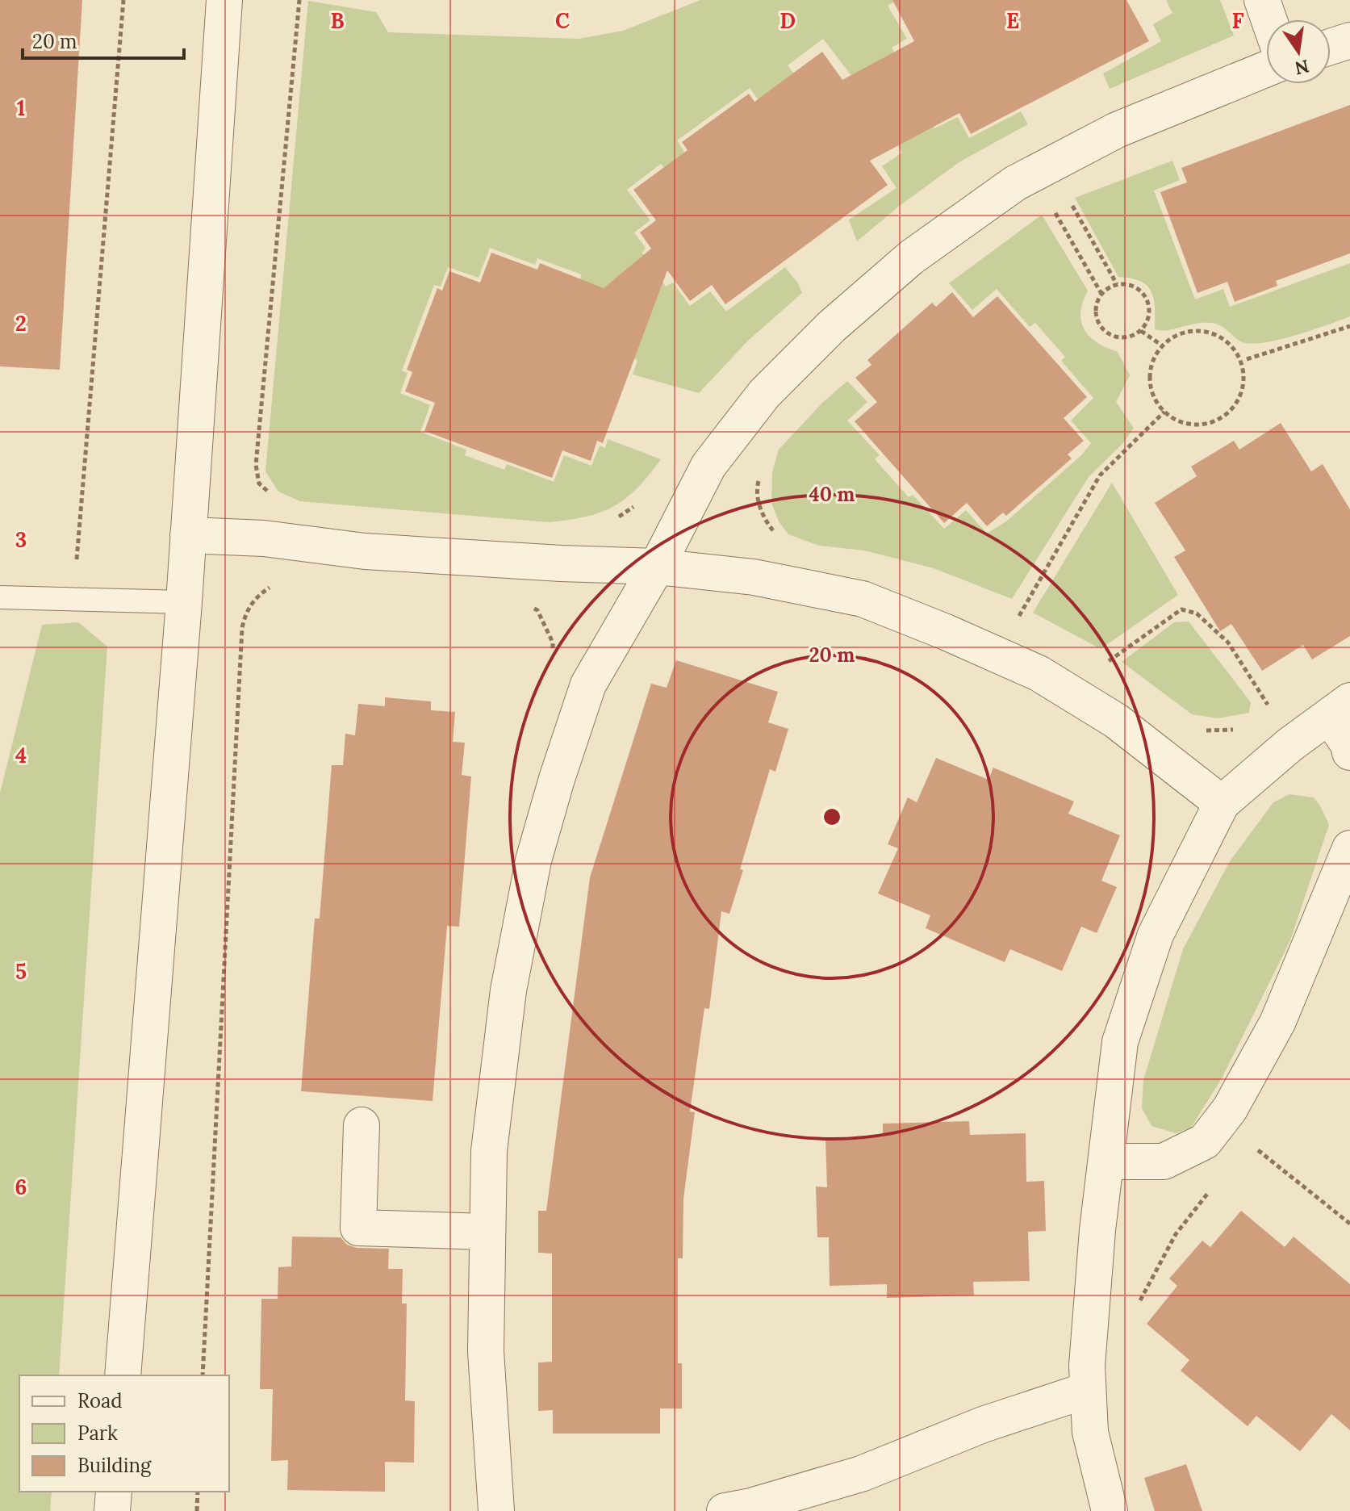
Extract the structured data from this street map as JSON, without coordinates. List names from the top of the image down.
{
  "legend": ["Road", "Park", "Building"],
  "scale_bar": "20 m",
  "north": "bottom",
  "grid": {
    "columns": [
      "B",
      "C",
      "D",
      "E",
      "F"
    ],
    "rows": [
      "1",
      "2",
      "3",
      "4",
      "5",
      "6"
    ]
  },
  "rings": ["40 m", "20 m"]
}
